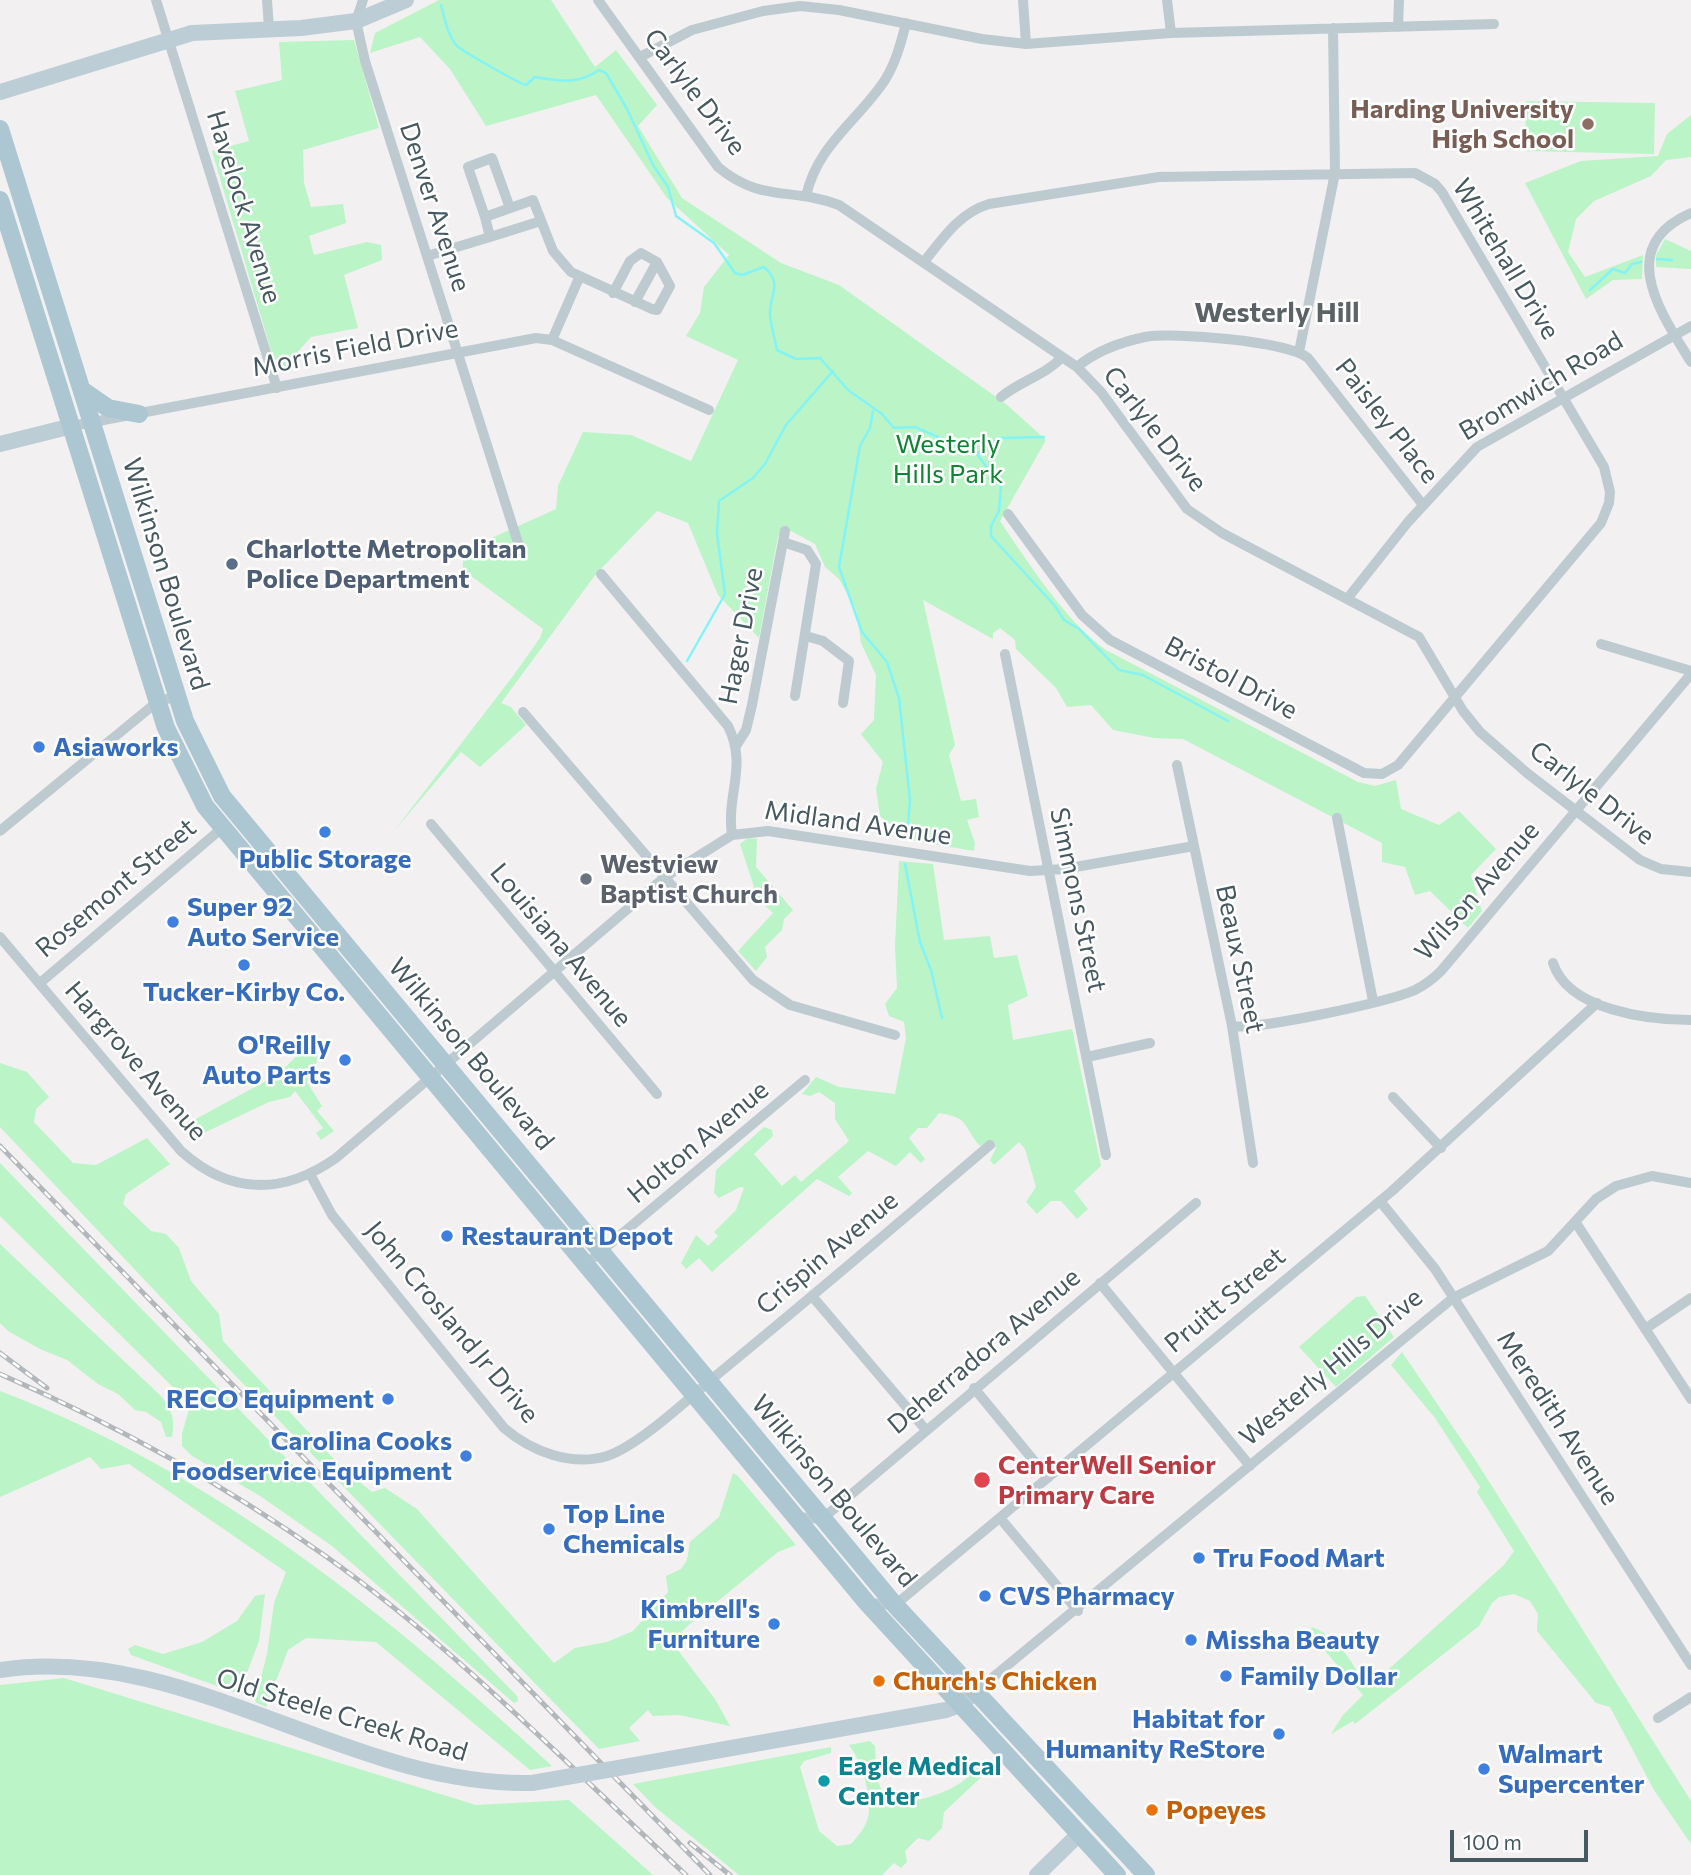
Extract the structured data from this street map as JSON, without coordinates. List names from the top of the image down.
{
  "streets": {
    "main road": [
      "Morris Field Drive",
      "Wilkinson Boulevard",
      "Westerly Hills Drive",
      "Old Steele Creek Road"
    ],
    "street": [
      "Carlyle Drive",
      "Havelock Avenue",
      "Denver Avenue",
      "Whitehall Drive",
      "Bromwich Road",
      "Paisley Place",
      "Hager Drive",
      "Bristol Drive",
      "Midland Avenue",
      "Rosemont Street",
      "Wilson Avenue",
      "Simmons Street",
      "Louisiana Avenue",
      "Beaux Street",
      "Hargrove Avenue",
      "Holton Avenue",
      "Crispin Avenue",
      "Pruitt Street",
      "John Crosland Jr Drive",
      "Deherradora Avenue",
      "Meredith Avenue"
    ]
  },
  "crossings": [
    ["Carlyle Drive", "Whitehall Drive"],
    ["Carlyle Drive", "Bromwich Road"],
    ["Carlyle Drive", "Paisley Place"],
    ["Carlyle Drive", "Bristol Drive"],
    ["Carlyle Drive", "Wilson Avenue"],
    ["Havelock Avenue", "Morris Field Drive"],
    ["Denver Avenue", "Morris Field Drive"],
    ["Whitehall Drive", "Bromwich Road"],
    ["Whitehall Drive", "Bristol Drive"],
    ["Morris Field Drive", "Wilkinson Boulevard"],
    ["Bromwich Road", "Paisley Place"],
    ["Wilkinson Boulevard", "Midland Avenue"],
    ["Wilkinson Boulevard", "Rosemont Street"],
    ["Wilkinson Boulevard", "Hargrove Avenue"],
    ["Wilkinson Boulevard", "Holton Avenue"],
    ["Wilkinson Boulevard", "Crispin Avenue"],
    ["Wilkinson Boulevard", "Pruitt Street"],
    ["Wilkinson Boulevard", "John Crosland Jr Drive"],
    ["Wilkinson Boulevard", "Deherradora Avenue"],
    ["Wilkinson Boulevard", "Westerly Hills Drive"],
    ["Wilkinson Boulevard", "Old Steele Creek Road"],
    ["Midland Avenue", "Simmons Street"],
    ["Midland Avenue", "Louisiana Avenue"],
    ["Midland Avenue", "Beaux Street"],
    ["Midland Avenue", "Hargrove Avenue"],
    ["Rosemont Street", "Hargrove Avenue"],
    ["Wilson Avenue", "Beaux Street"],
    ["Hargrove Avenue", "John Crosland Jr Drive"],
    ["Crispin Avenue", "John Crosland Jr Drive"],
    ["Pruitt Street", "Meredith Avenue"],
    ["Westerly Hills Drive", "Meredith Avenue"],
    ["Westerly Hills Drive", "Old Steele Creek Road"]
  ],
  "districts": ["Westerly Hill"],
  "parks": ["Westerly Hills Park"],
  "places": [
    "Harding University High School",
    "Charlotte Metropolitan Police Department",
    "Asiaworks",
    "Public Storage",
    "Westview Baptist Church",
    "Super 92 Auto Service",
    "Tucker-Kirby Co.",
    "O'Reilly Auto Parts",
    "Restaurant Depot",
    "RECO Equipment",
    "Carolina Cooks Foodservice Equipment",
    "CenterWell Senior Primary Care",
    "Top Line Chemicals",
    "Tru Food Mart",
    "CVS Pharmacy",
    "Kimbrell's Furniture",
    "Missha Beauty",
    "Family Dollar",
    "Church's Chicken",
    "Habitat for Humanity ReStore",
    "Walmart Supercenter",
    "Eagle Medical Center",
    "Popeyes"
  ],
  "scale_bar": "100 m"
}
